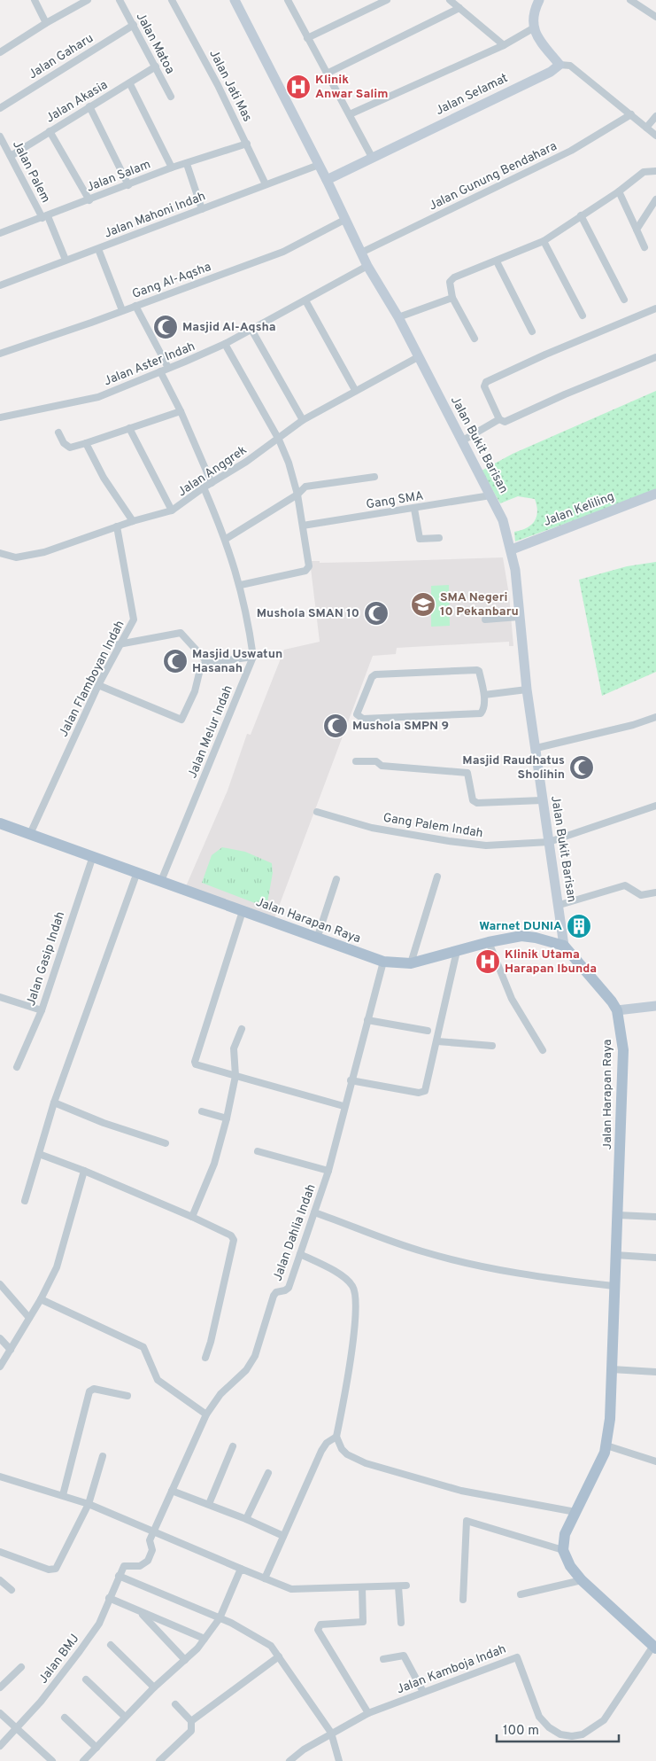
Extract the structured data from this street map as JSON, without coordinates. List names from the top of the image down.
{
  "streets": {
    "main road": [
      "Jalan Selamat",
      "Jalan Bukit Barisan",
      "Jalan Keliling",
      "Jalan Harapan Raya"
    ],
    "street": [
      "Jalan Matoa",
      "Jalan Gaharu",
      "Jalan Jati Mas",
      "Jalan Akasia",
      "Jalan Palem",
      "Jalan Salam",
      "Jalan Gunung Bendahara",
      "Jalan Mahoni Indah",
      "Gang Al-Aqsha",
      "Jalan Aster Indah",
      "Jalan Anggrek",
      "Gang SMA",
      "Jalan Flamboyan Indah",
      "Jalan Melur Indah",
      "Gang Palem Indah",
      "Jalan Gasip Indah",
      "Jalan Dahlia Indah",
      "Jalan BMJ",
      "Jalan Kamboja Indah"
    ]
  },
  "crossings": [
    ["Jalan Matoa", "Jalan Gaharu"],
    ["Jalan Matoa", "Jalan Akasia"],
    ["Jalan Jati Mas", "Jalan Salam"],
    ["Jalan Jati Mas", "Jalan Mahoni Indah"],
    ["Jalan Selamat", "Jalan Bukit Barisan"],
    ["Jalan Akasia", "Jalan Palem"],
    ["Jalan Palem", "Jalan Salam"],
    ["Jalan Palem", "Jalan Mahoni Indah"],
    ["Jalan Gunung Bendahara", "Jalan Bukit Barisan"],
    ["Jalan Mahoni Indah", "Jalan Bukit Barisan"],
    ["Gang Al-Aqsha", "Jalan Bukit Barisan"],
    ["Jalan Aster Indah", "Jalan Bukit Barisan"],
    ["Jalan Bukit Barisan", "Jalan Anggrek"],
    ["Jalan Bukit Barisan", "Gang SMA"],
    ["Jalan Bukit Barisan", "Jalan Keliling"],
    ["Jalan Bukit Barisan", "Gang Palem Indah"],
    ["Jalan Bukit Barisan", "Jalan Harapan Raya"],
    ["Jalan Anggrek", "Jalan Flamboyan Indah"],
    ["Jalan Flamboyan Indah", "Jalan Harapan Raya"],
    ["Jalan Melur Indah", "Jalan Harapan Raya"],
    ["Jalan Harapan Raya", "Jalan Gasip Indah"],
    ["Jalan Harapan Raya", "Jalan Dahlia Indah"],
    ["Jalan Dahlia Indah", "Jalan BMJ"]
  ],
  "places": {
    "hospital": ["Klinik Anwar Salim", "Klinik Utama Harapan Ibunda"],
    "mosque": [
      "Masjid Al-Aqsha",
      "Mushola SMAN 10",
      "Masjid Uswatun Hasanah",
      "Mushola SMPN 9",
      "Masjid Raudhatus Sholihin"
    ],
    "school or university": ["SMA Negeri 10 Pekanbaru"],
    "building": ["Warnet DUNIA"]
  },
  "scale_bar": "100 m"
}
